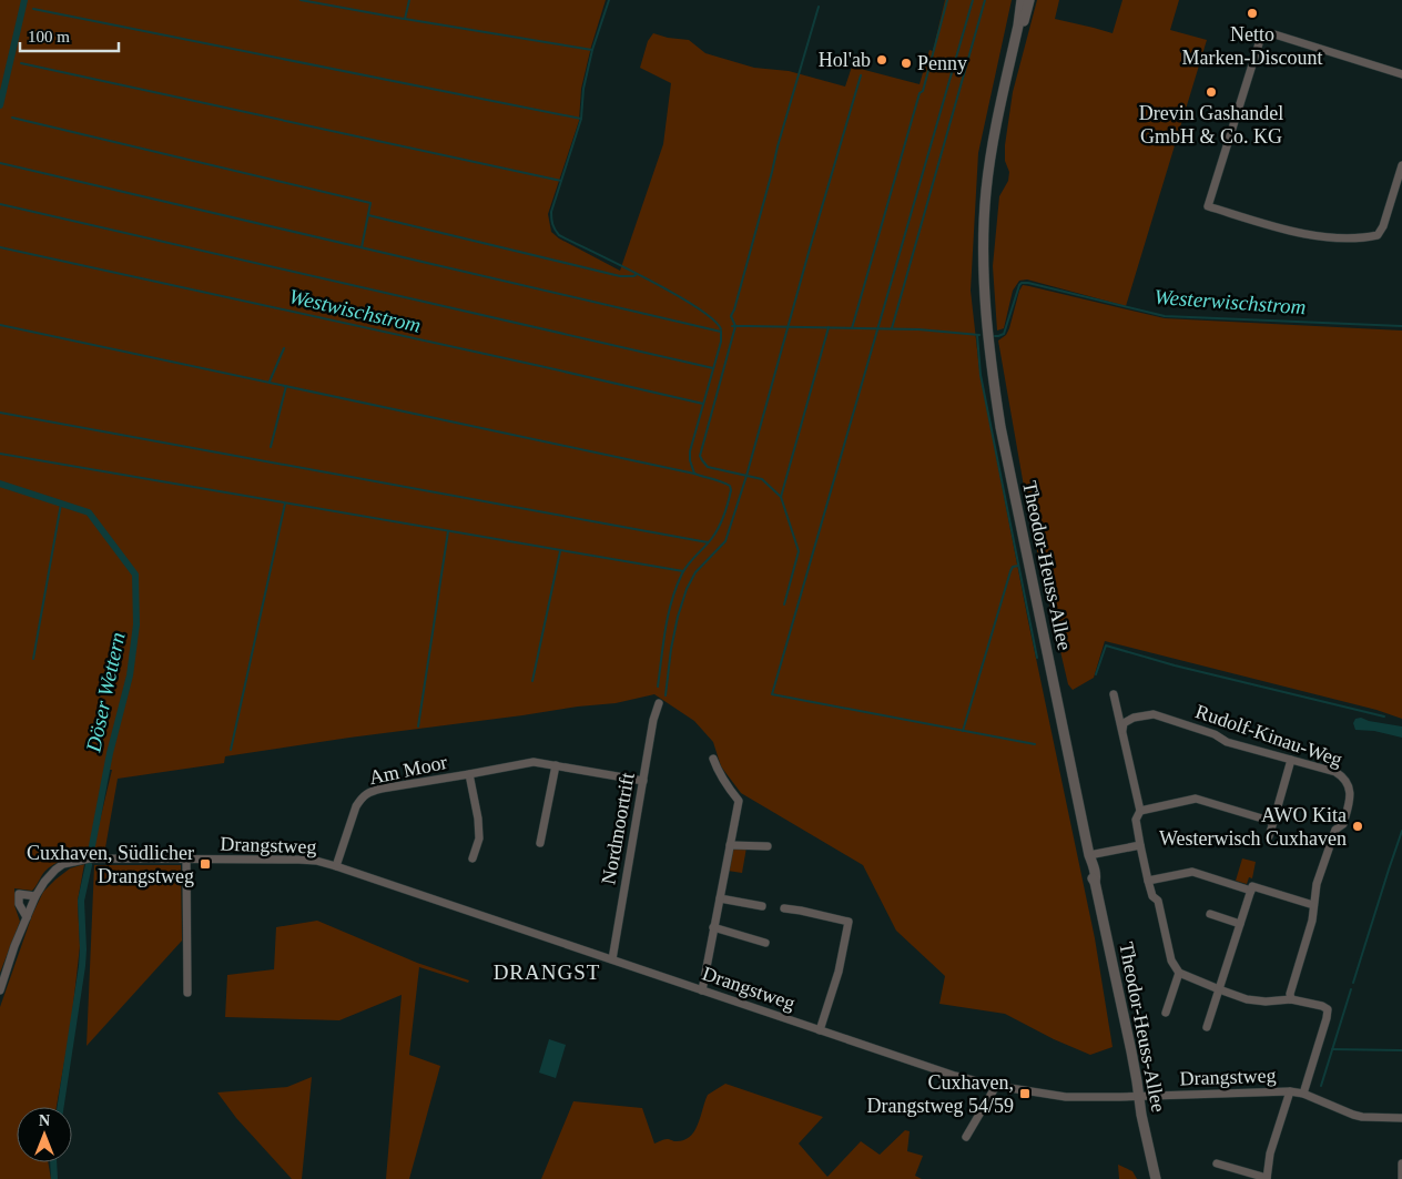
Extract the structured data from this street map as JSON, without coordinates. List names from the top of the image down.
{
  "streets": {
    "street": [
      "Theodor-Heuss-Allee",
      "Rudolf-Kinau-Weg",
      "Am Moor",
      "Nordmoortrift",
      "Drangstweg"
    ]
  },
  "crossings": [
    ["Theodor-Heuss-Allee", "Drangstweg"],
    ["Am Moor", "Nordmoortrift"],
    ["Am Moor", "Drangstweg"],
    ["Nordmoortrift", "Drangstweg"]
  ],
  "districts": ["DRANGST"],
  "water": ["Westerwischstrom", "Westwischstrom", "Döser Wettern"],
  "places": {
    "other": [
      "Netto Marken-Discount",
      "Hol'ab",
      "Penny",
      "Drevin Gashandel GmbH & Co. KG",
      "AWO Kita Westerwisch Cuxhaven"
    ],
    "transit": ["Cuxhaven, Südlicher Drangstweg", "Cuxhaven, Drangstweg 54/59"]
  },
  "scale_bar": "100 m",
  "north": "top"
}
